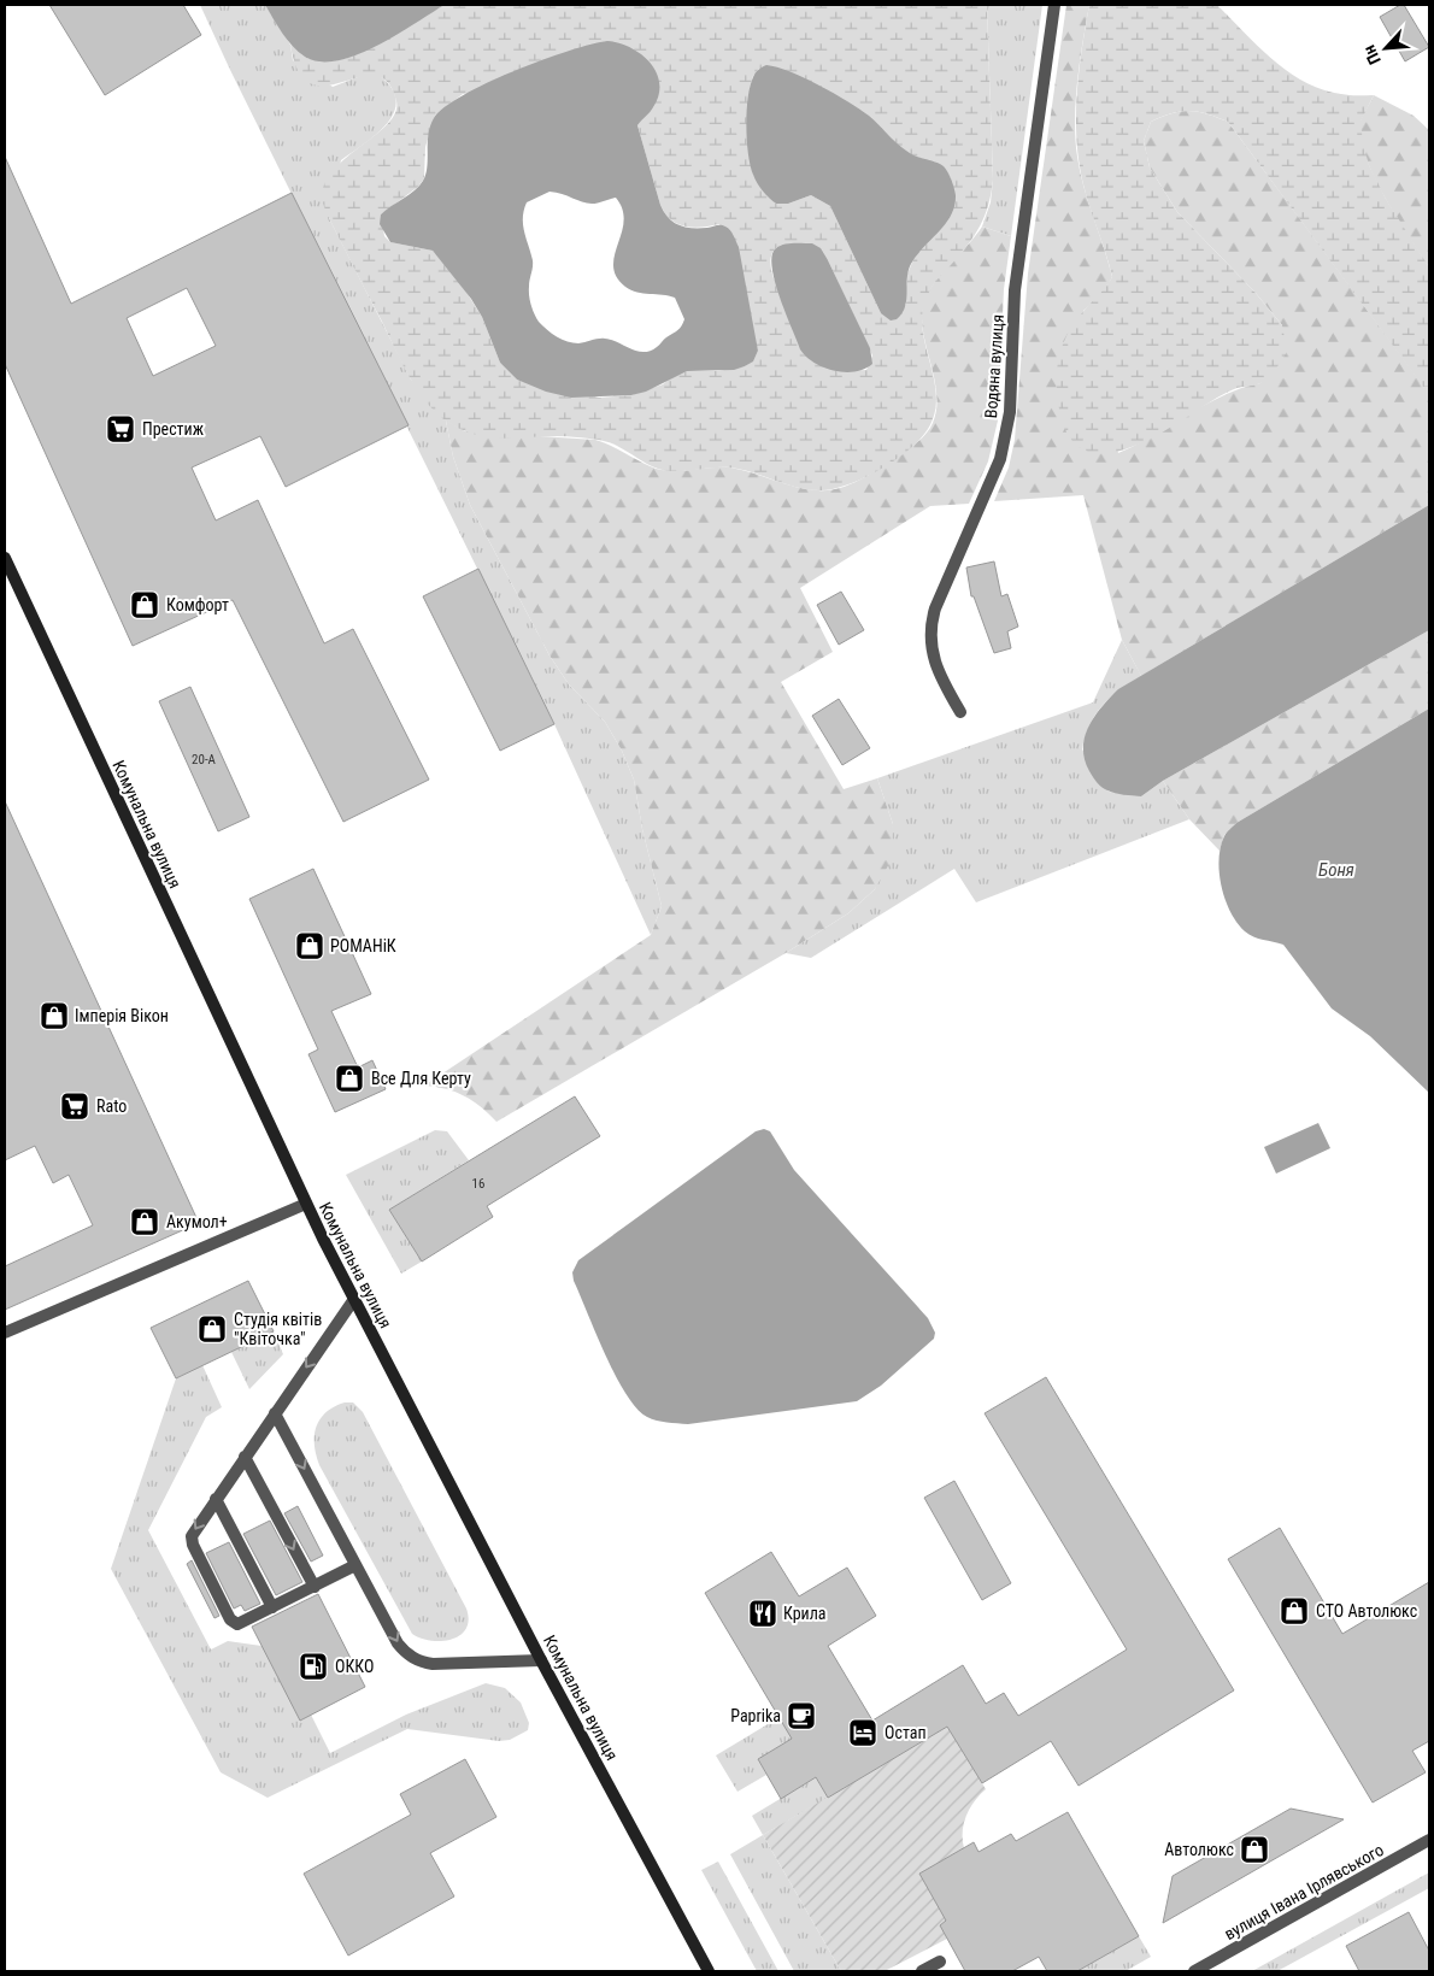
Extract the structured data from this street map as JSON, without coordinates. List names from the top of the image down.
{
  "streets": {
    "main road": ["Комунальна вулиця"],
    "street": ["Водяна вулиця", "вулиця Івана Ірлявського"]
  },
  "water": ["Боня"],
  "places": {
    "supermarket": ["Престиж", "Rato"],
    "shop": [
      "Комфорт",
      "РОМАНіК",
      "Імперія Вікон",
      "Все Для Керту",
      "Акумол+",
      "Студія квітів \"Квіточка\"",
      "СТО Автолюкс",
      "Автолюкс"
    ],
    "restaurant": ["Крила"],
    "fuel station": ["ОККО"],
    "cafe": ["Paprika"],
    "hotel": ["Остап"]
  },
  "house_numbers": ["20-А", "16"],
  "north": "bottom left"
}
